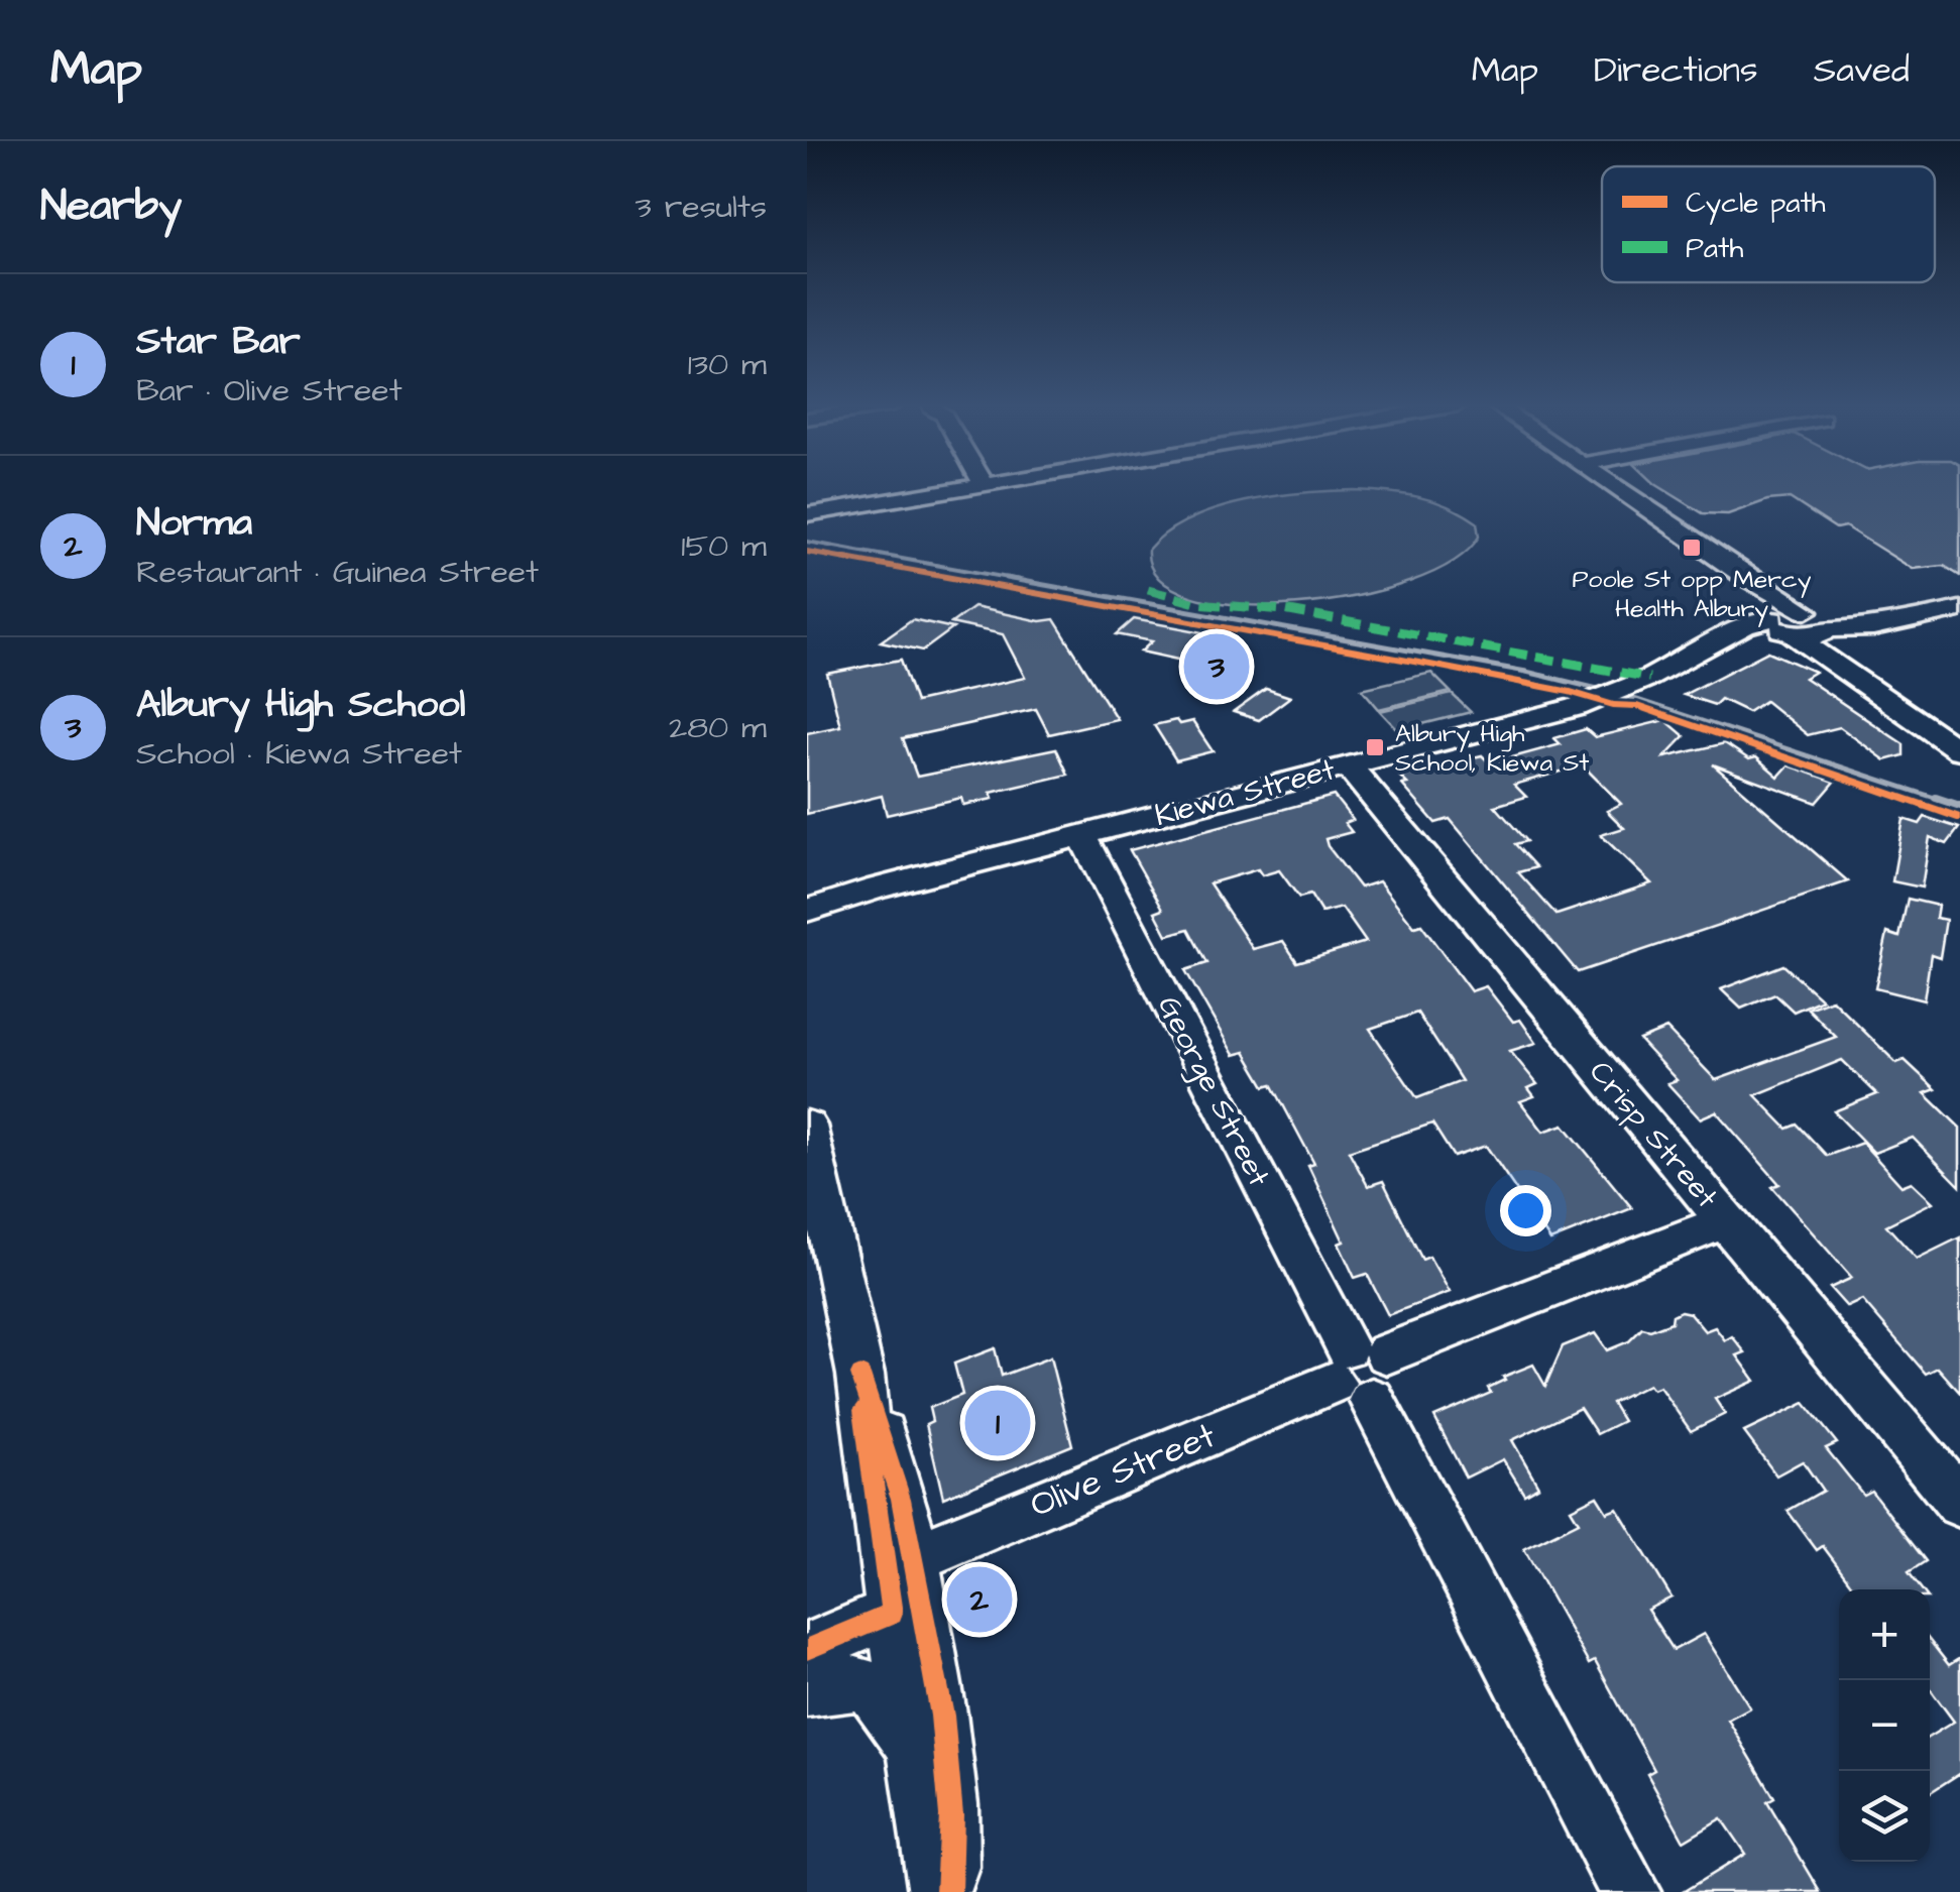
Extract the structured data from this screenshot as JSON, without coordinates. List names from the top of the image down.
{
  "streets": {
    "street": [
      "Kiewa Street",
      "George Street",
      "Crisp Street",
      "Olive Street"
    ]
  },
  "crossings": [
    ["Kiewa Street", "George Street"],
    ["Kiewa Street", "Crisp Street"],
    ["George Street", "Olive Street"],
    ["Crisp Street", "Olive Street"]
  ],
  "places": {
    "transit": ["Poole St opp Mercy Health Albury", "Albury High School, Kiewa St"]
  },
  "legend": ["Cycle path", "Path"],
  "page": {
    "header": "Map",
    "nav": ["Map", "Directions", "Saved"],
    "heading": ["Nearby", "3 results"],
    "list": [
      {
        "mark": "1",
        "name": "Star Bar",
        "note": "Bar · Olive Street",
        "value": "130 m"
      },
      {
        "mark": "2",
        "name": "Norma",
        "note": "Restaurant · Guinea Street",
        "value": "150 m"
      },
      {
        "mark": "3",
        "name": "Albury High School",
        "note": "School · Kiewa Street",
        "value": "280 m"
      }
    ],
    "pins": ["3", "1", "2"],
    "map_buttons": ["+", "−"]
  }
}
